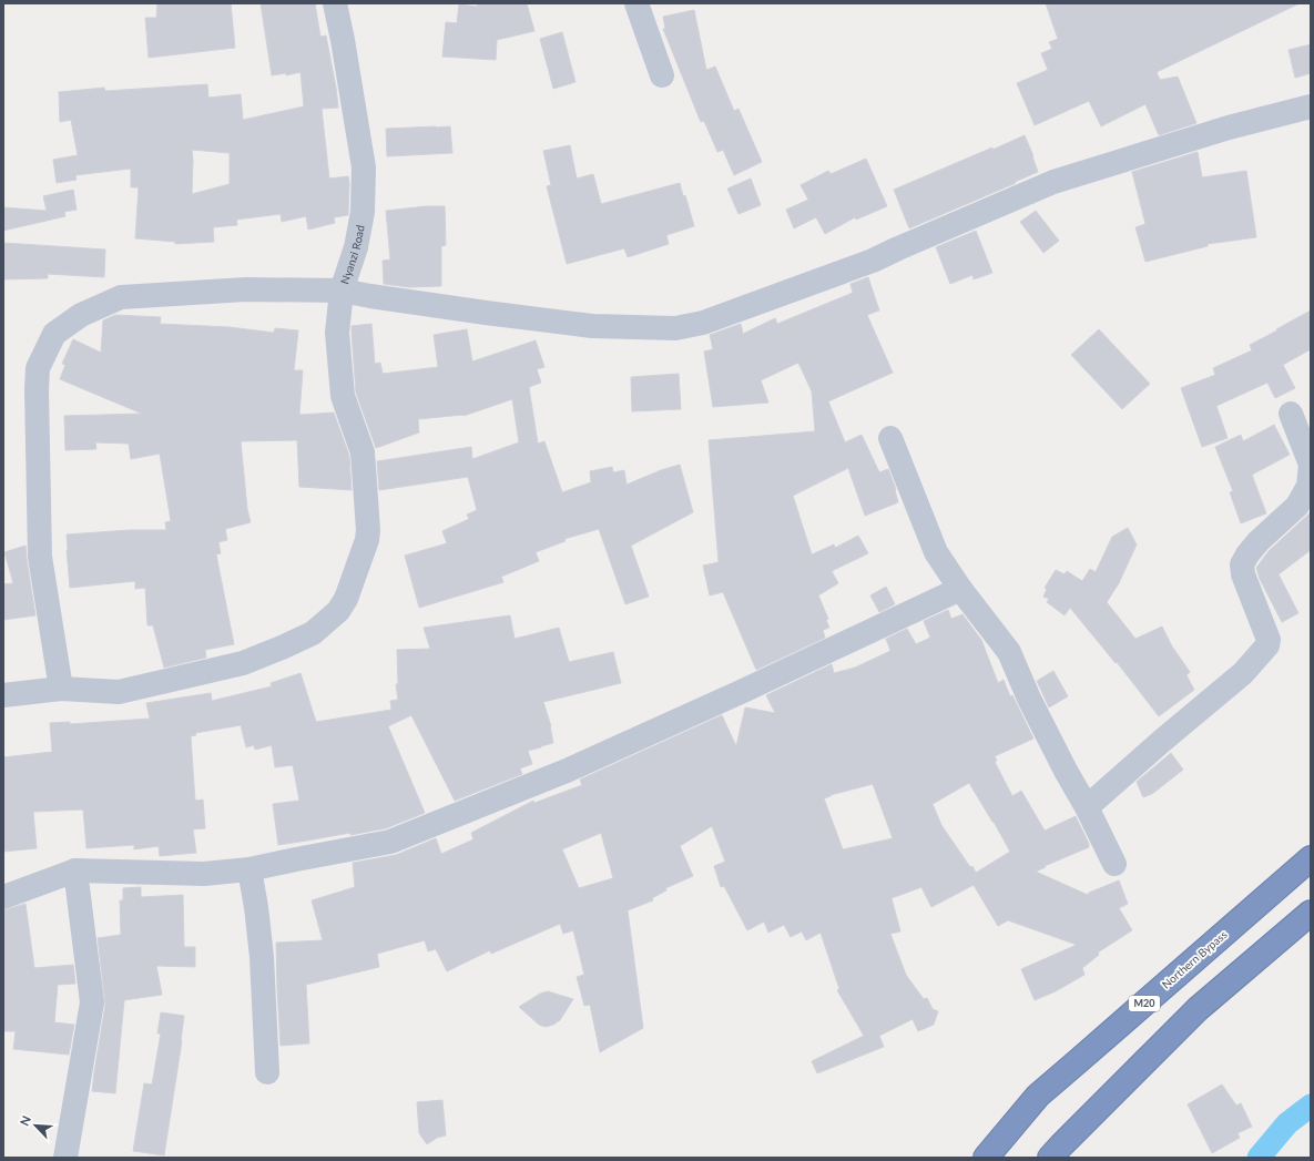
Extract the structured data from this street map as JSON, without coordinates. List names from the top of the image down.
{
  "streets": {
    "highway": ["Northern Bypass", "M20"],
    "street": ["Nyanzi Road"]
  },
  "north": "top left"
}
